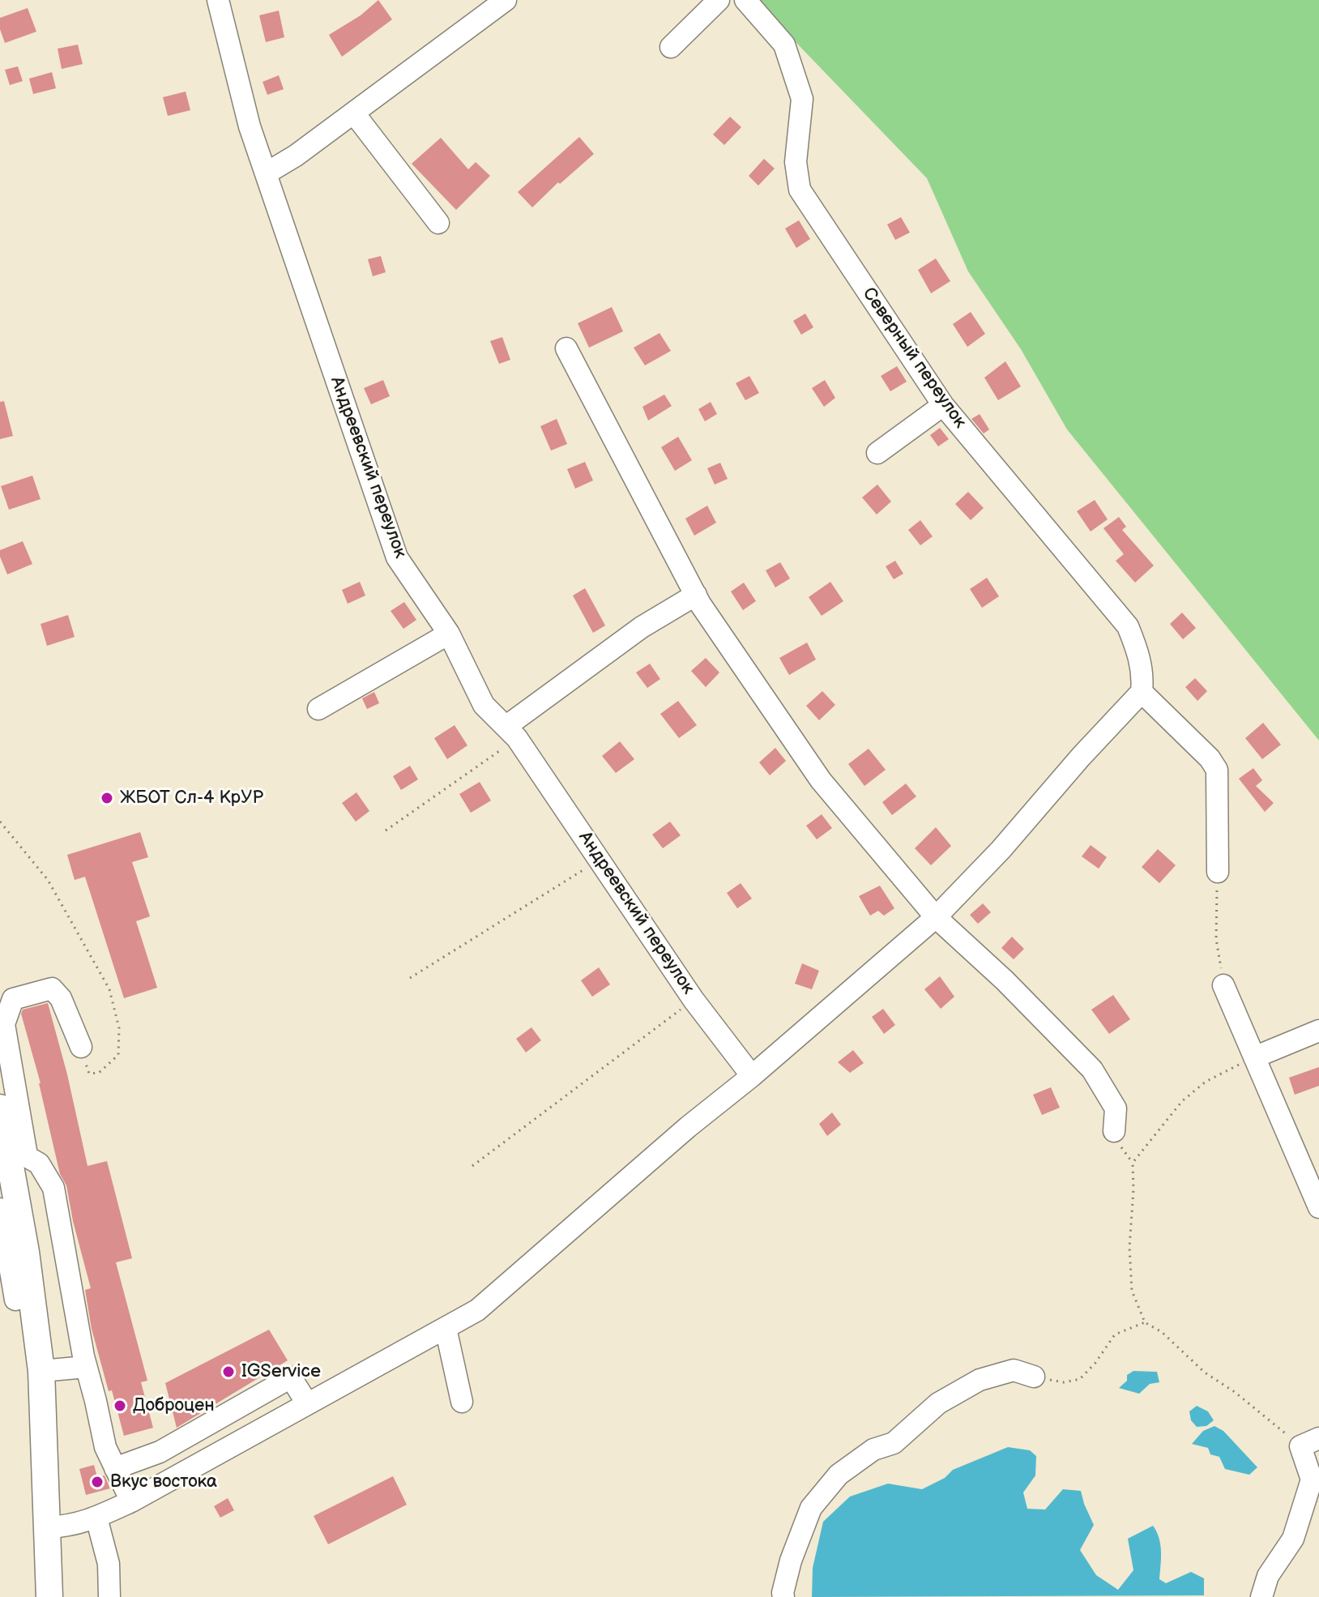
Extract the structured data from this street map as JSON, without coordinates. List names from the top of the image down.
{
  "streets": {
    "street": ["Северный переулок", "Андреевский переулок"]
  },
  "places": [
    "ЖБОТ Сл-4 КрУР",
    "IGService",
    "Доброцен",
    "Вкус востока"
  ]
}
